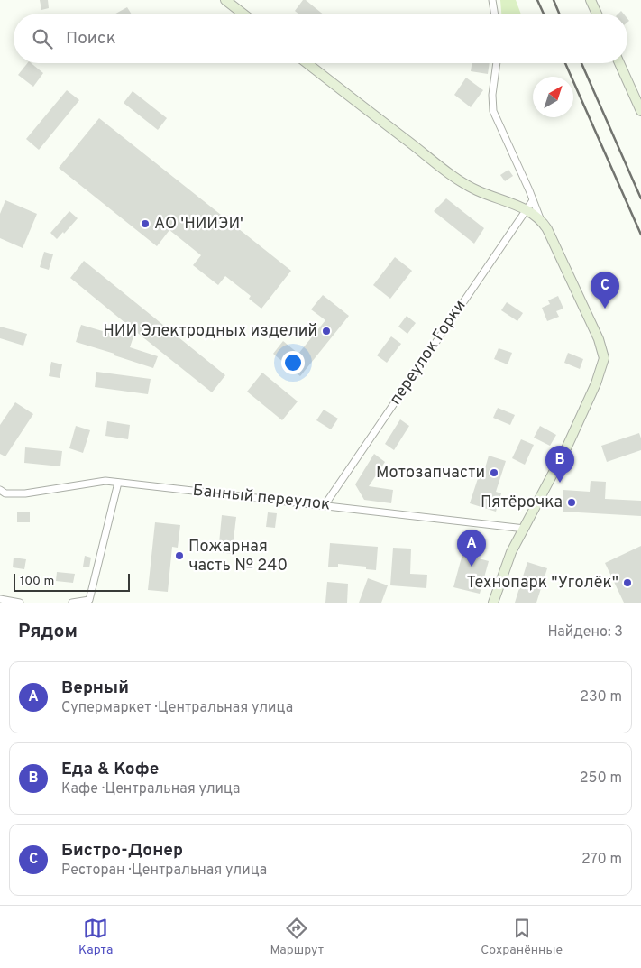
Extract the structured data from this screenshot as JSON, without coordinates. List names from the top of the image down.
{
  "streets": {
    "street": ["переулок Горки", "Банный переулок"]
  },
  "crossings": [
    ["переулок Горки", "Банный переулок"]
  ],
  "places": [
    "АО 'НИИЭИ'",
    "НИИ Электродных изделий",
    "Мотозапчасти",
    "Пятёрочка",
    "Пожарная часть № 240",
    "Технопарк \"Уголёк\""
  ],
  "scale_bar": "100 m",
  "north": "top right",
  "page": {
    "search": "Поиск",
    "pins": ["C", "B", "A"],
    "scale": "100 m",
    "heading": ["Рядом", "Найдено: 3"],
    "list": [
      {
        "mark": "A",
        "name": "Верный",
        "note": "Супермаркет · Центральная улица",
        "value": "230 m"
      },
      {
        "mark": "B",
        "name": "Еда & Кофе",
        "note": "Кафе · Центральная улица",
        "value": "250 m"
      },
      {
        "mark": "C",
        "name": "Бистро-Донер",
        "note": "Ресторан · Центральная улица",
        "value": "270 m"
      }
    ],
    "nav": ["Карта", "Маршрут", "Сохранённые"]
  }
}
